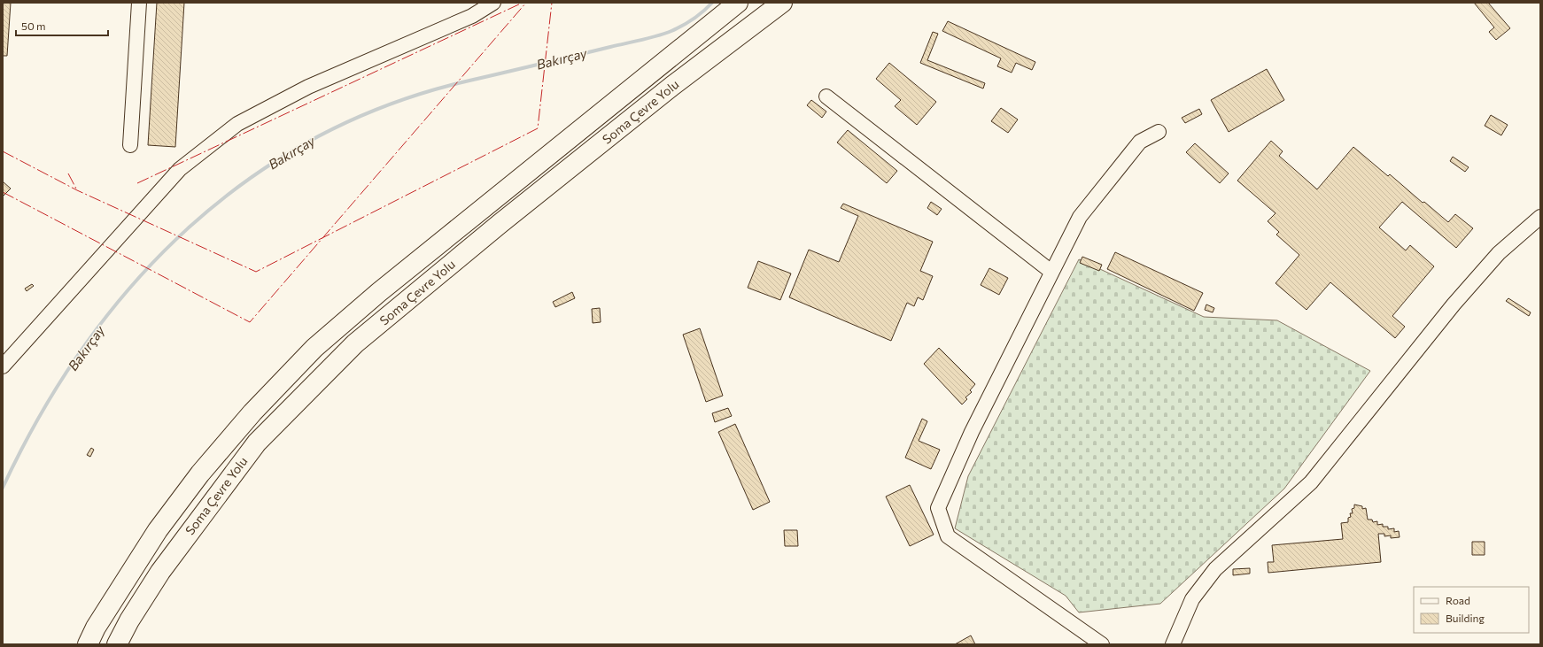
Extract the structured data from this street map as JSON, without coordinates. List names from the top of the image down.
{
  "streets": {
    "highway": ["Soma Çevre Yolu"]
  },
  "water": ["Bakırçay"],
  "legend": ["Road", "Building"],
  "scale_bar": "50 m"
}
